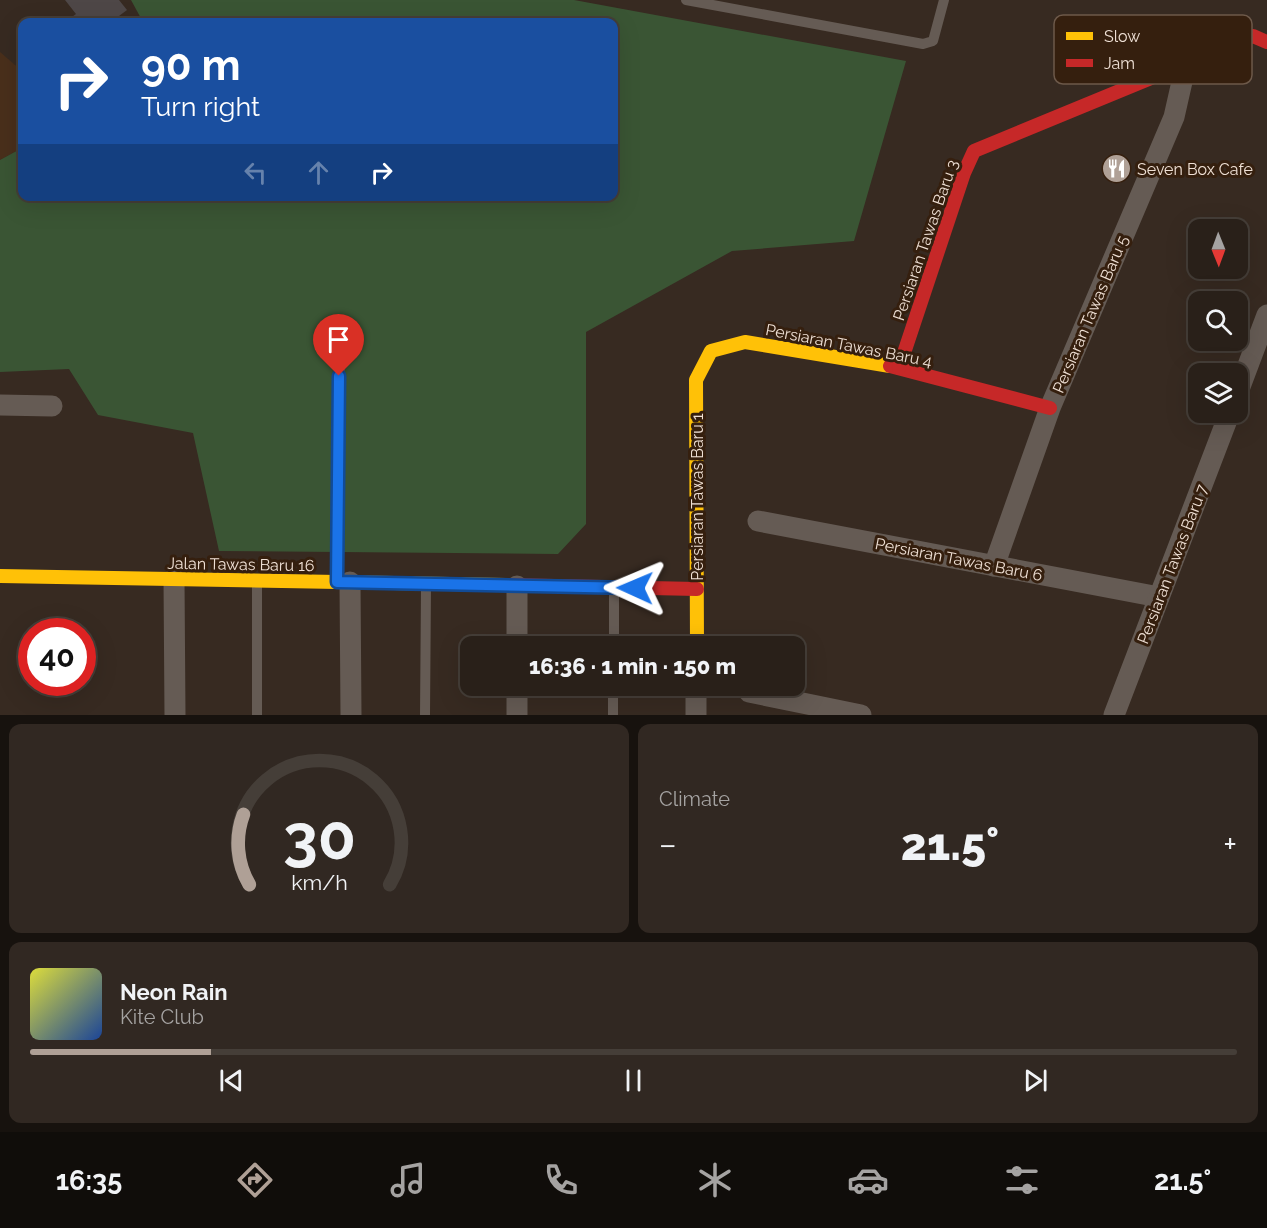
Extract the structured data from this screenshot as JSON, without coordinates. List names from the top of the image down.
{
  "streets": {
    "street": [
      "Persiaran Tawas Baru 3",
      "Persiaran Tawas Baru 5",
      "Persiaran Tawas Baru 4",
      "Persiaran Tawas Baru 1",
      "Persiaran Tawas Baru 6",
      "Jalan Tawas Baru 16",
      "Persiaran Tawas Baru 7"
    ]
  },
  "crossings": [
    ["Persiaran Tawas Baru 3", "Persiaran Tawas Baru 4"],
    ["Persiaran Tawas Baru 5", "Persiaran Tawas Baru 4"],
    ["Persiaran Tawas Baru 5", "Persiaran Tawas Baru 6"],
    ["Persiaran Tawas Baru 4", "Persiaran Tawas Baru 1"],
    ["Persiaran Tawas Baru 1", "Jalan Tawas Baru 16"],
    ["Persiaran Tawas Baru 6", "Persiaran Tawas Baru 7"]
  ],
  "places": {
    "restaurant": ["Seven Box Cafe"]
  },
  "legend": ["Slow", "Jam"],
  "north": "bottom",
  "page": {
    "turn": ["90 m", "Turn right"],
    "limit": "40",
    "trip": "16:36 · 1 min · 150 m",
    "tile": "Climate",
    "heat": ["−", "21.5°", "+"],
    "song": ["Neon Rain", "Kite Club"],
    "tabs": ["16:35", "21.5°"],
    "gauge": ["30", "km/h"]
  }
}
